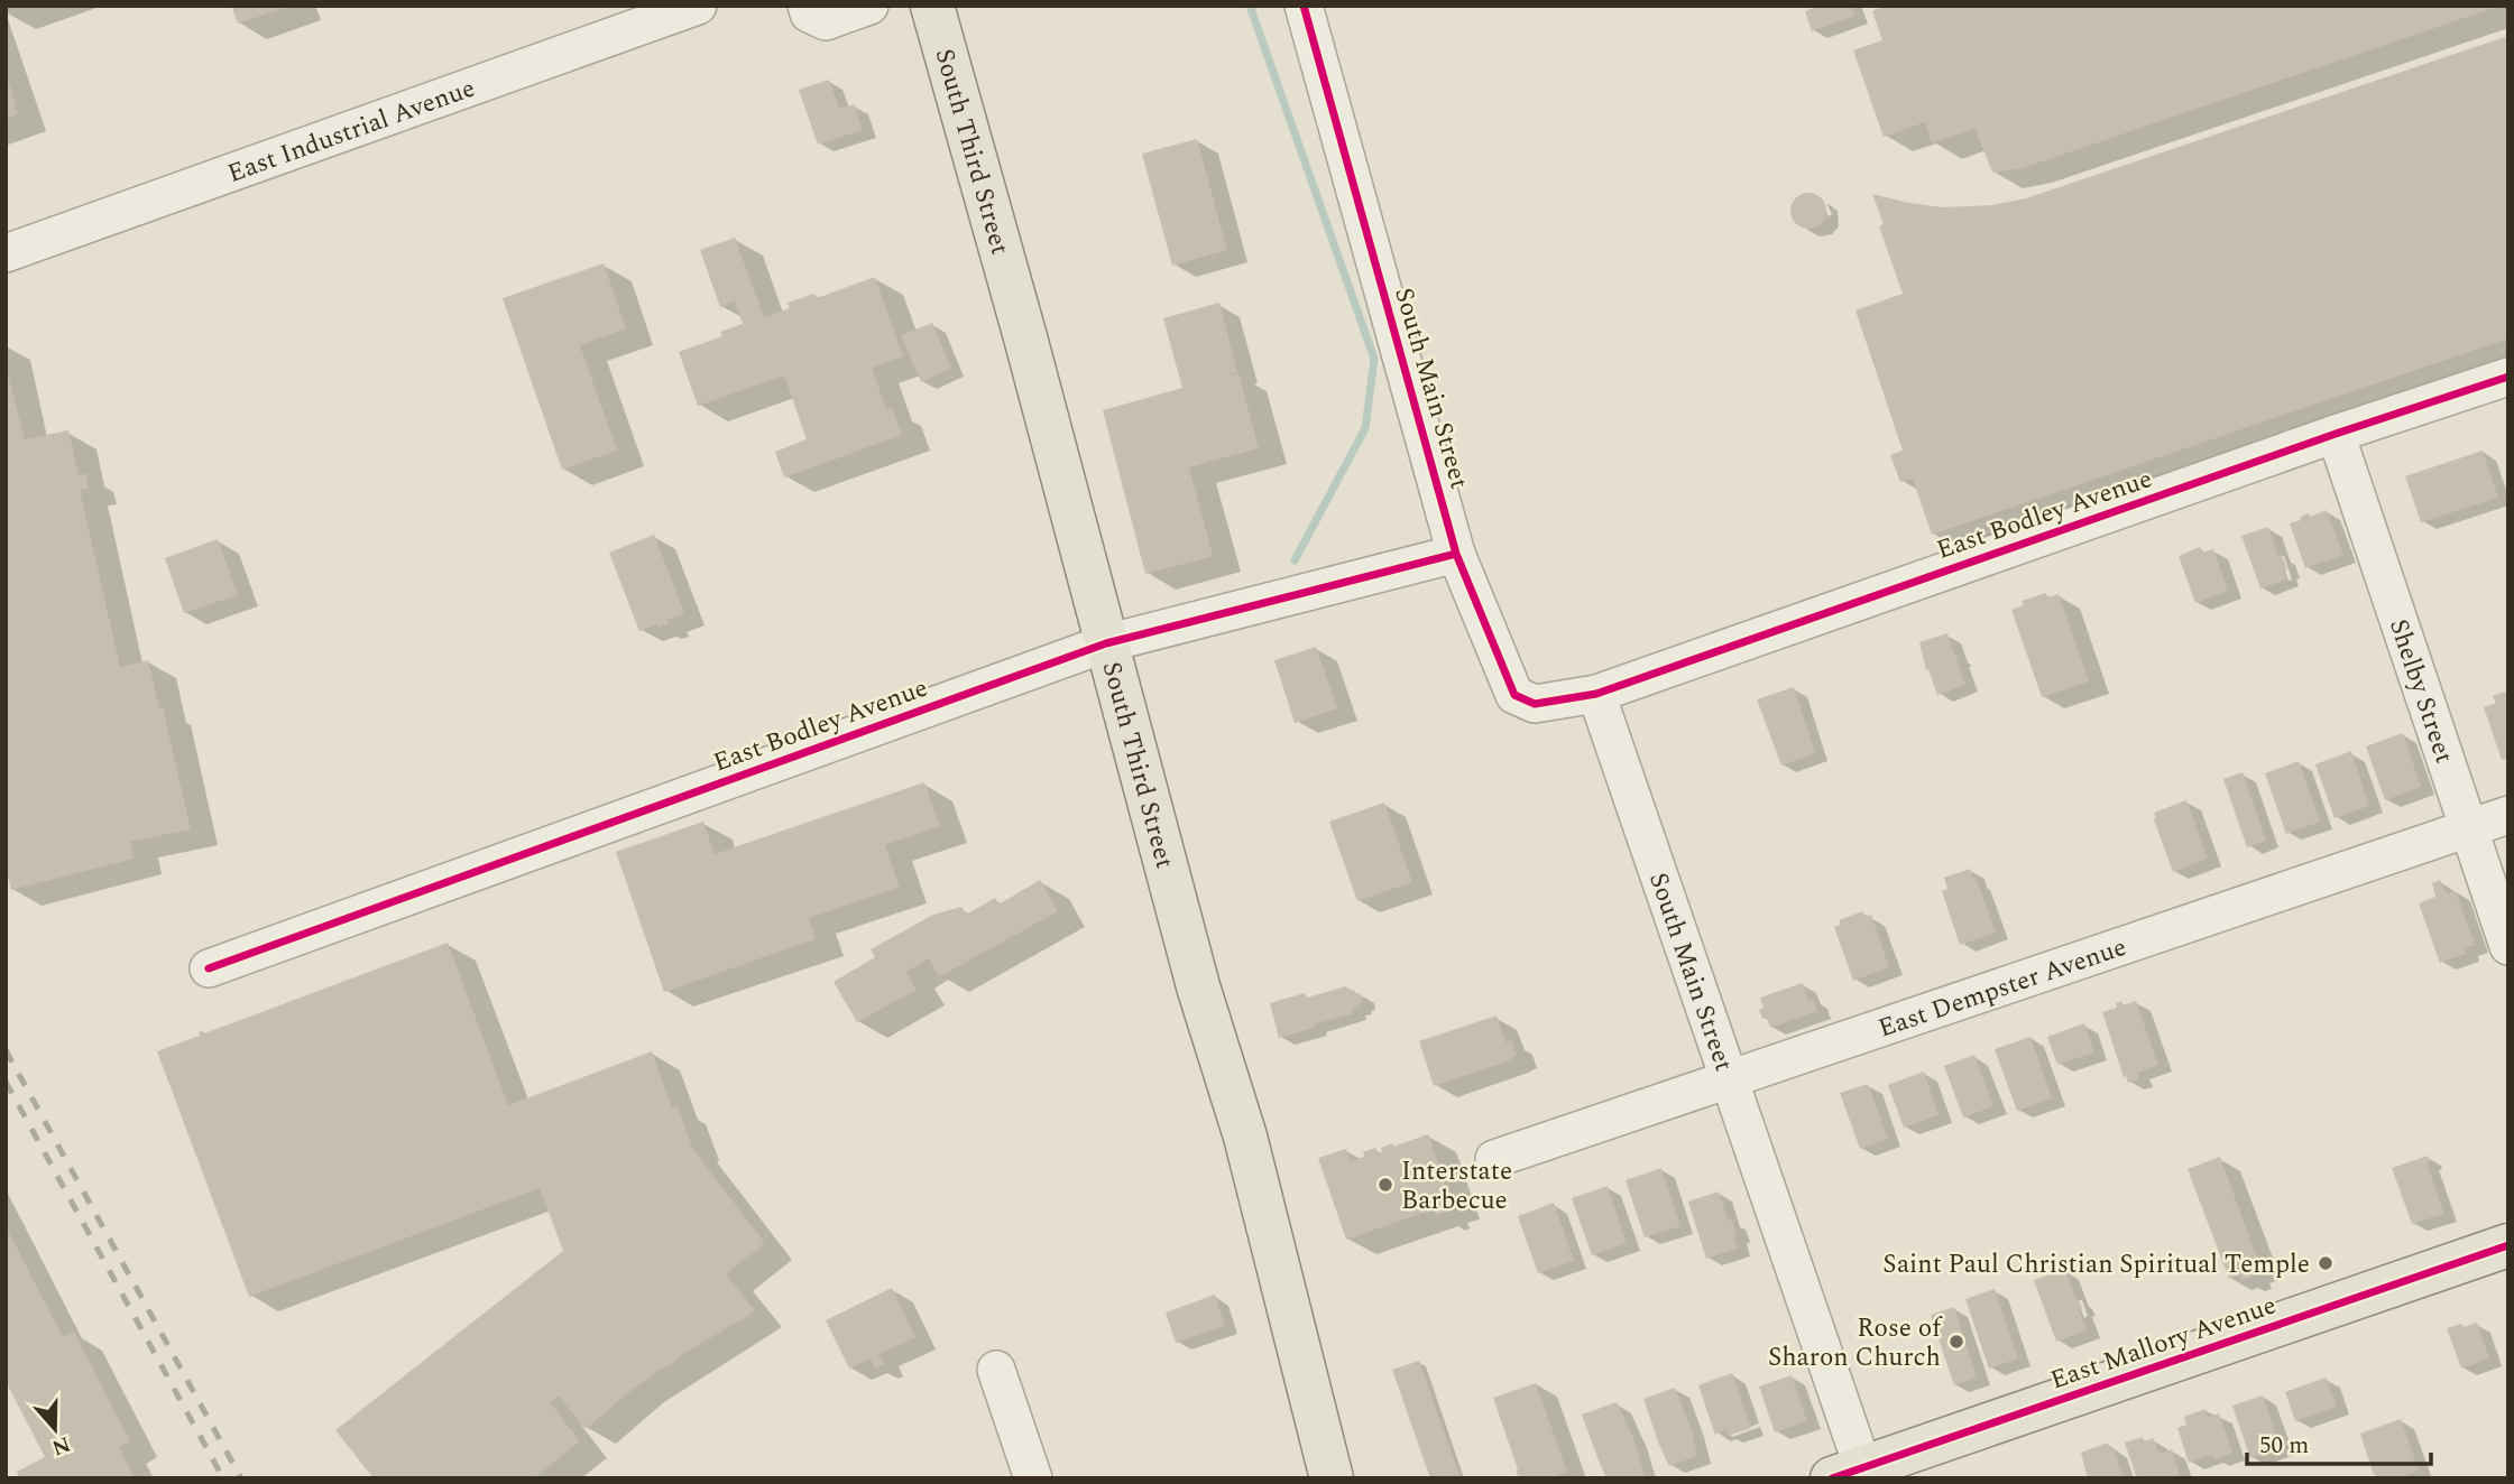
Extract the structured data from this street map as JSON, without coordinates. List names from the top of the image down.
{
  "streets": {
    "main road": ["South Third Street", "East Mallory Avenue"],
    "street": [
      "East Industrial Avenue",
      "South Main Street",
      "East Bodley Avenue",
      "Shelby Street",
      "East Dempster Avenue"
    ]
  },
  "crossings": [
    ["South Third Street", "East Bodley Avenue"],
    ["South Main Street", "East Bodley Avenue"],
    ["South Main Street", "East Dempster Avenue"],
    ["South Main Street", "East Mallory Avenue"],
    ["East Bodley Avenue", "Shelby Street"],
    ["Shelby Street", "East Dempster Avenue"]
  ],
  "places": ["Interstate Barbecue", "Saint Paul Christian Spiritual Temple", "Rose of Sharon Church"],
  "scale_bar": "50 m",
  "north": "bottom"
}
